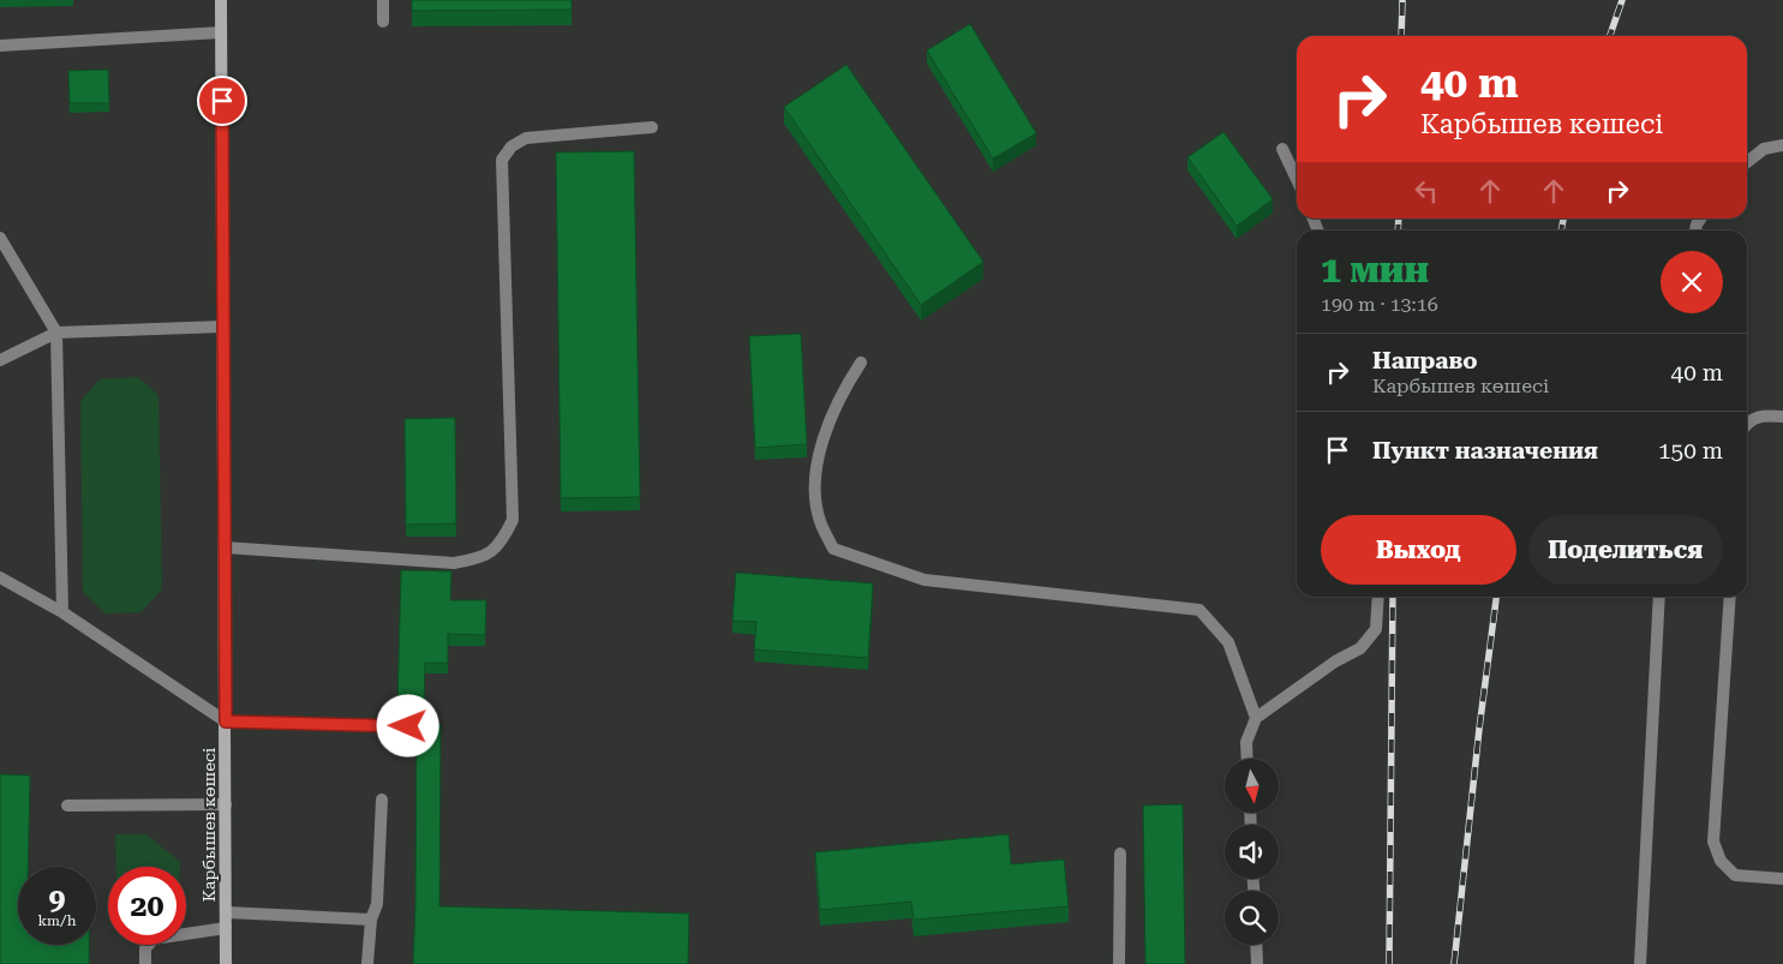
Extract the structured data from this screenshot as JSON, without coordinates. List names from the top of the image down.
{
  "streets": {
    "main road": ["Карбышев көшесі"]
  },
  "north": "bottom",
  "page": {
    "turn": ["40 m", "Карбышев көшесі"],
    "heading": ["1 мин", "190 m · 13:16"],
    "list": [
      {
        "name": "Направо",
        "note": "Карбышев көшесі",
        "value": "40 m"
      },
      {
        "name": "Пункт назначения",
        "value": "150 m"
      }
    ],
    "buttons": ["Выход", "Поделиться"],
    "speed": "9 km/h",
    "limit": "20"
  }
}
